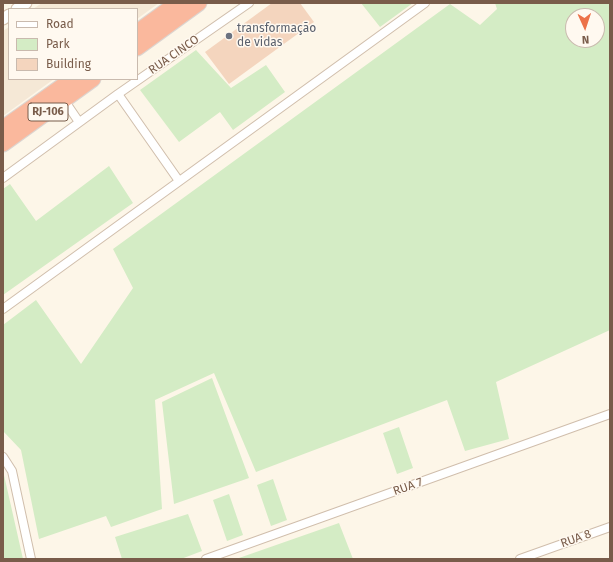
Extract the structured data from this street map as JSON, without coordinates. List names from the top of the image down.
{
  "streets": {
    "highway": ["RJ-106"],
    "street": ["RUA CINCO", "RUA 7", "RUA 8"]
  },
  "places": ["transformação de vidas"],
  "legend": ["Road", "Park", "Building"],
  "north": "bottom"
}
